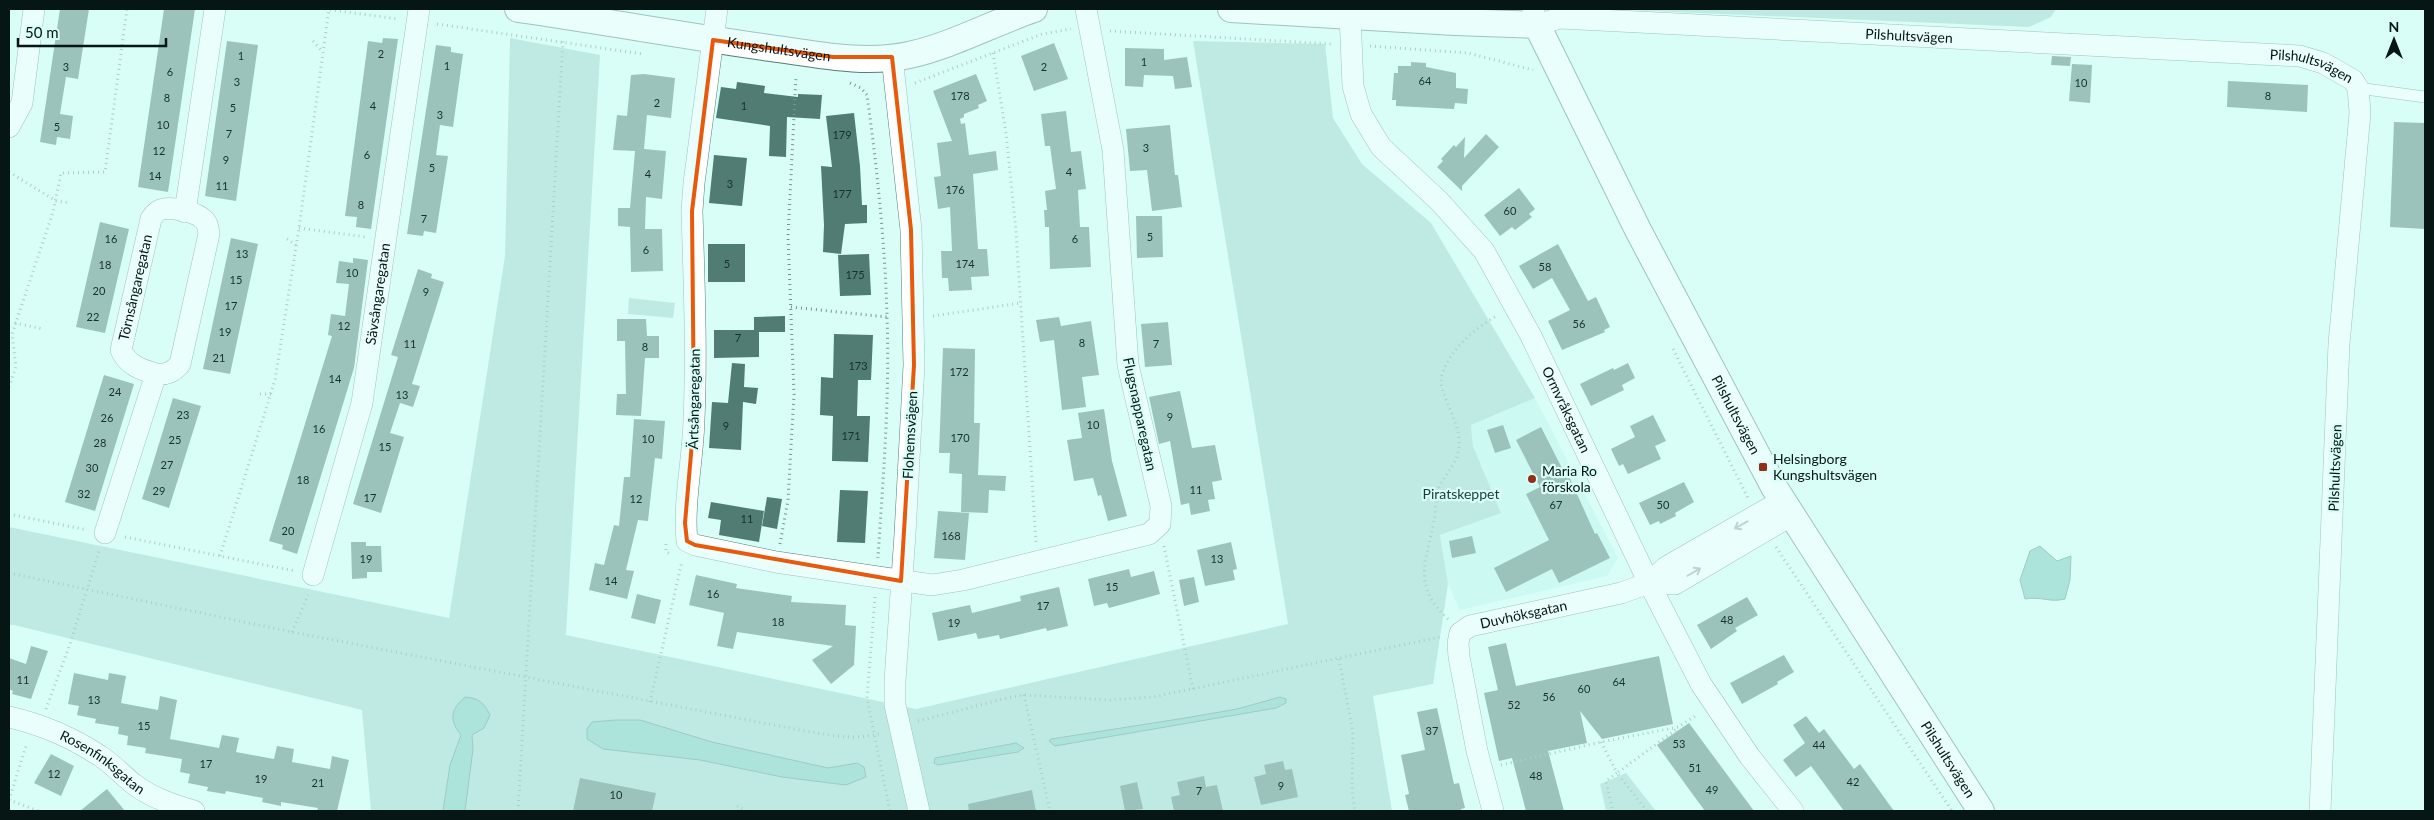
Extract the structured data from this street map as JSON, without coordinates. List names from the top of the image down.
{
  "streets": {
    "street": [
      "Pilshultsvägen",
      "Kungshultsvägen",
      "Törnsångaregatan",
      "Sävsångaregatan",
      "Ärtsångaregatan",
      "Ormvråksgatan",
      "Flugsnapparegatan",
      "Flohemsvägen",
      "Duvhöksgatan",
      "Rosenfinksgatan"
    ]
  },
  "crossings": [
    ["Pilshultsvägen", "Duvhöksgatan"],
    ["Kungshultsvägen", "Ärtsångaregatan"],
    ["Kungshultsvägen", "Flohemsvägen"],
    ["Ormvråksgatan", "Duvhöksgatan"]
  ],
  "parks": ["Piratskeppet"],
  "places": {
    "transit": ["Helsingborg Kungshultsvägen"],
    "other": ["Maria Ro förskola"]
  },
  "house_numbers": [
    "2",
    "1",
    "1",
    "1",
    "3",
    "2",
    "6",
    "64",
    "3",
    "10",
    "178",
    "8",
    "8",
    "2",
    "4",
    "1",
    "5",
    "3",
    "10",
    "5",
    "7",
    "179",
    "3",
    "12",
    "6",
    "9",
    "5",
    "4",
    "4",
    "14",
    "3",
    "11",
    "176",
    "177",
    "8",
    "60",
    "7",
    "5",
    "16",
    "6",
    "6",
    "13",
    "5",
    "174",
    "18",
    "58",
    "10",
    "175",
    "15",
    "20",
    "9",
    "17",
    "22",
    "56",
    "12",
    "19",
    "7",
    "8",
    "11",
    "7",
    "8",
    "21",
    "173",
    "172",
    "14",
    "24",
    "13",
    "23",
    "9",
    "26",
    "10",
    "9",
    "16",
    "171",
    "170",
    "10",
    "25",
    "28",
    "15",
    "27",
    "30",
    "18",
    "11",
    "29",
    "32",
    "17",
    "12",
    "67",
    "50",
    "11",
    "20",
    "168",
    "19",
    "13",
    "14",
    "15",
    "16",
    "17",
    "48",
    "18",
    "19",
    "11",
    "64",
    "60",
    "56",
    "13",
    "52",
    "15",
    "37",
    "53",
    "44",
    "17",
    "51",
    "12",
    "48",
    "19",
    "42",
    "21",
    "9",
    "49",
    "7",
    "10"
  ],
  "scale_bar": "50 m",
  "north": "top"
}
